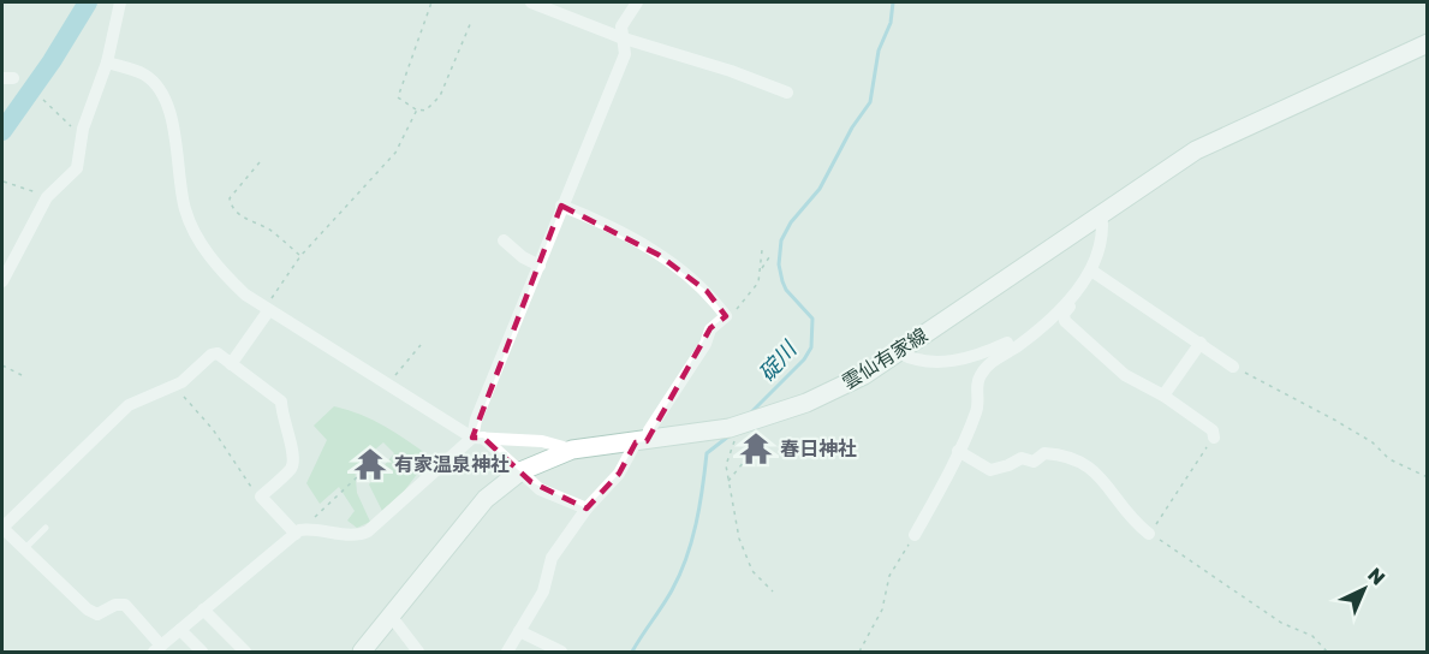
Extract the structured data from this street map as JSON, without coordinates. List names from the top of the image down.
{
  "streets": {
    "main road": ["雲仙有家線"]
  },
  "water": ["碇川"],
  "places": {
    "temple": ["春日神社", "有家温泉神社"]
  },
  "north": "top right"
}
